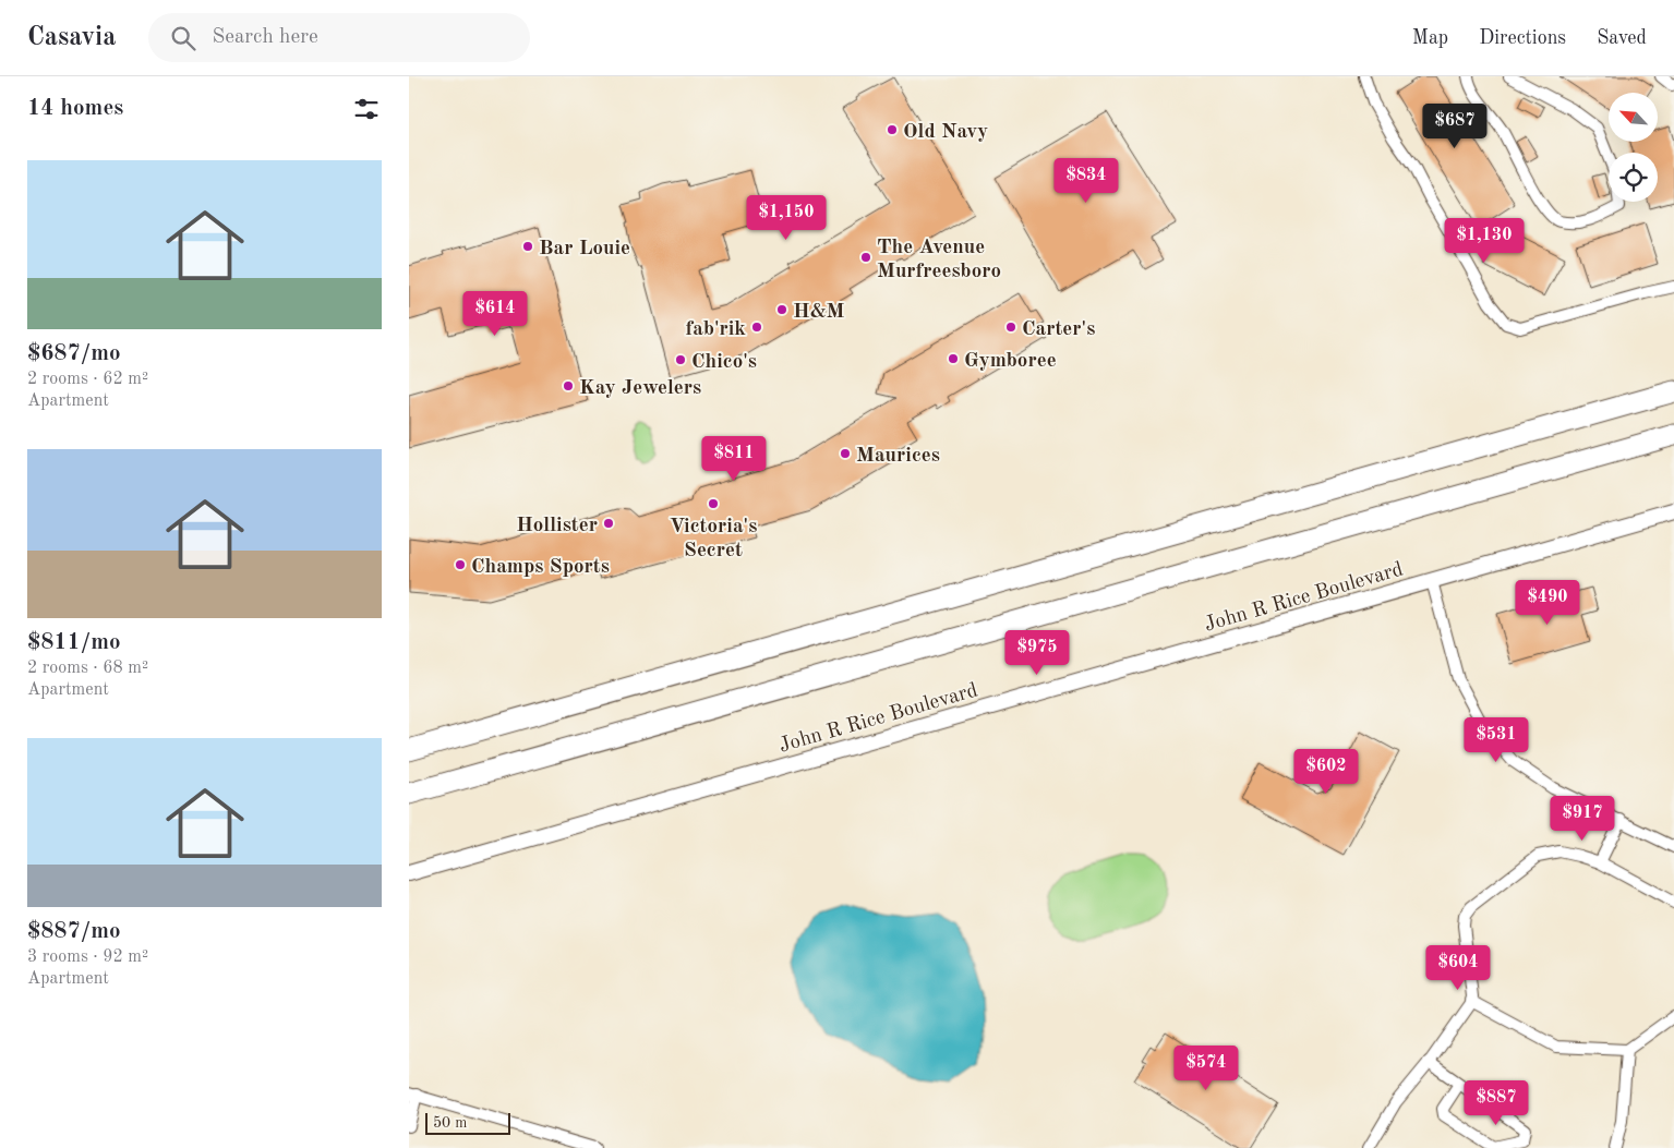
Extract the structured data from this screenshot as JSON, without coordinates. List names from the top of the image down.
{
  "streets": {
    "street": ["John R Rice Boulevard"]
  },
  "places": [
    "Old Navy",
    "Bar Louie",
    "The Avenue Murfreesboro",
    "H&M",
    "fab'rik",
    "Carter's",
    "Gymboree",
    "Chico's",
    "Kay Jewelers",
    "Maurices",
    "Victoria's Secret",
    "Hollister",
    "Champs Sports"
  ],
  "scale_bar": "50 m",
  "north": "top left",
  "page": {
    "header": "Casavia",
    "search": "Search here",
    "nav": ["Map", "Directions", "Saved"],
    "heading": "14 homes",
    "price": [
      "$687",
      "$834",
      "$1,150",
      "$1,130",
      "$614",
      "$811",
      "$490",
      "$975",
      "$531",
      "$602",
      "$917",
      "$604",
      "$574",
      "$887"
    ],
    "list": [
      {
        "name": "$687/mo",
        "note": "2 rooms · 62 m² · Apartment"
      },
      {
        "name": "$811/mo",
        "note": "2 rooms · 68 m² · Apartment"
      },
      {
        "name": "$887/mo",
        "note": "3 rooms · 92 m² · Apartment"
      }
    ],
    "scale": "50 m"
  }
}
